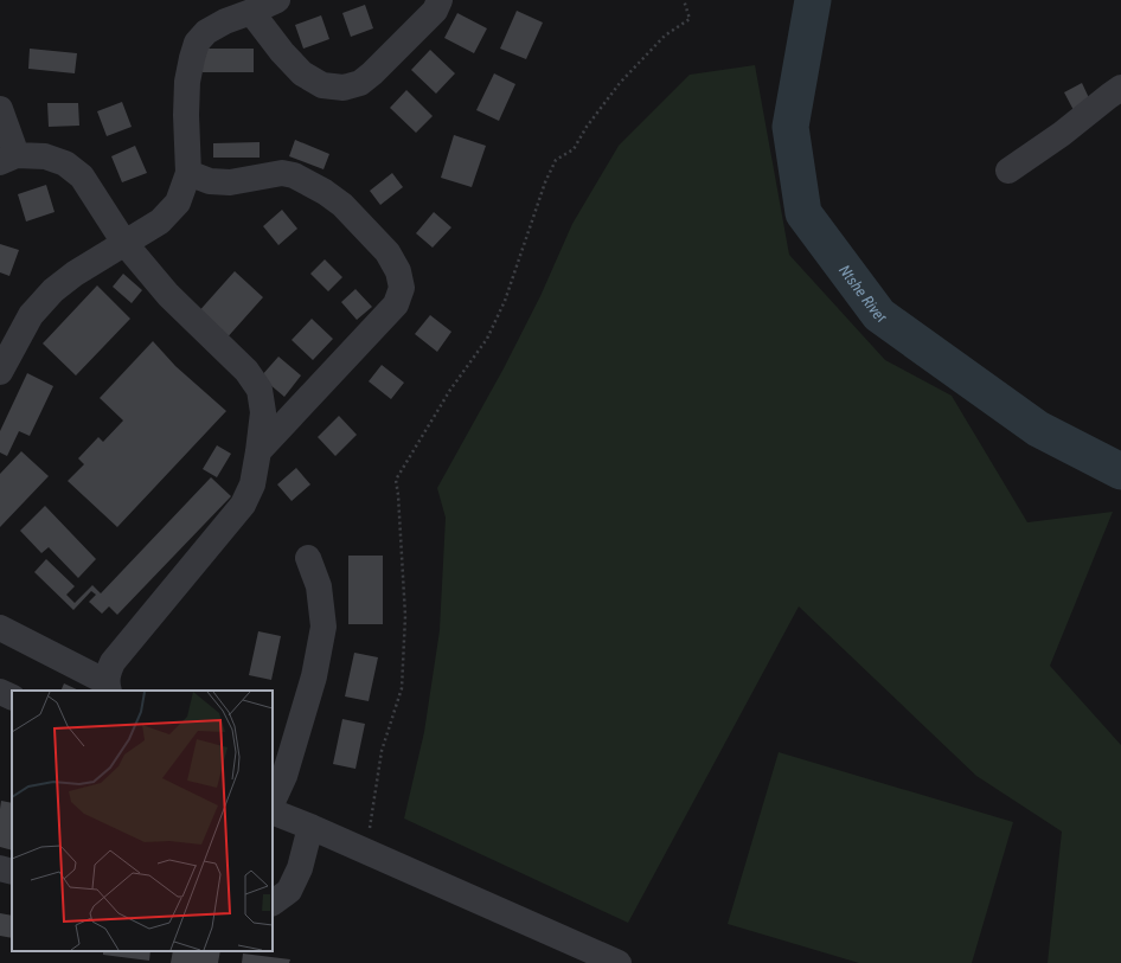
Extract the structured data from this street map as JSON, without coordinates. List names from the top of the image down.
{
  "water": ["Ntshe River"]
}
